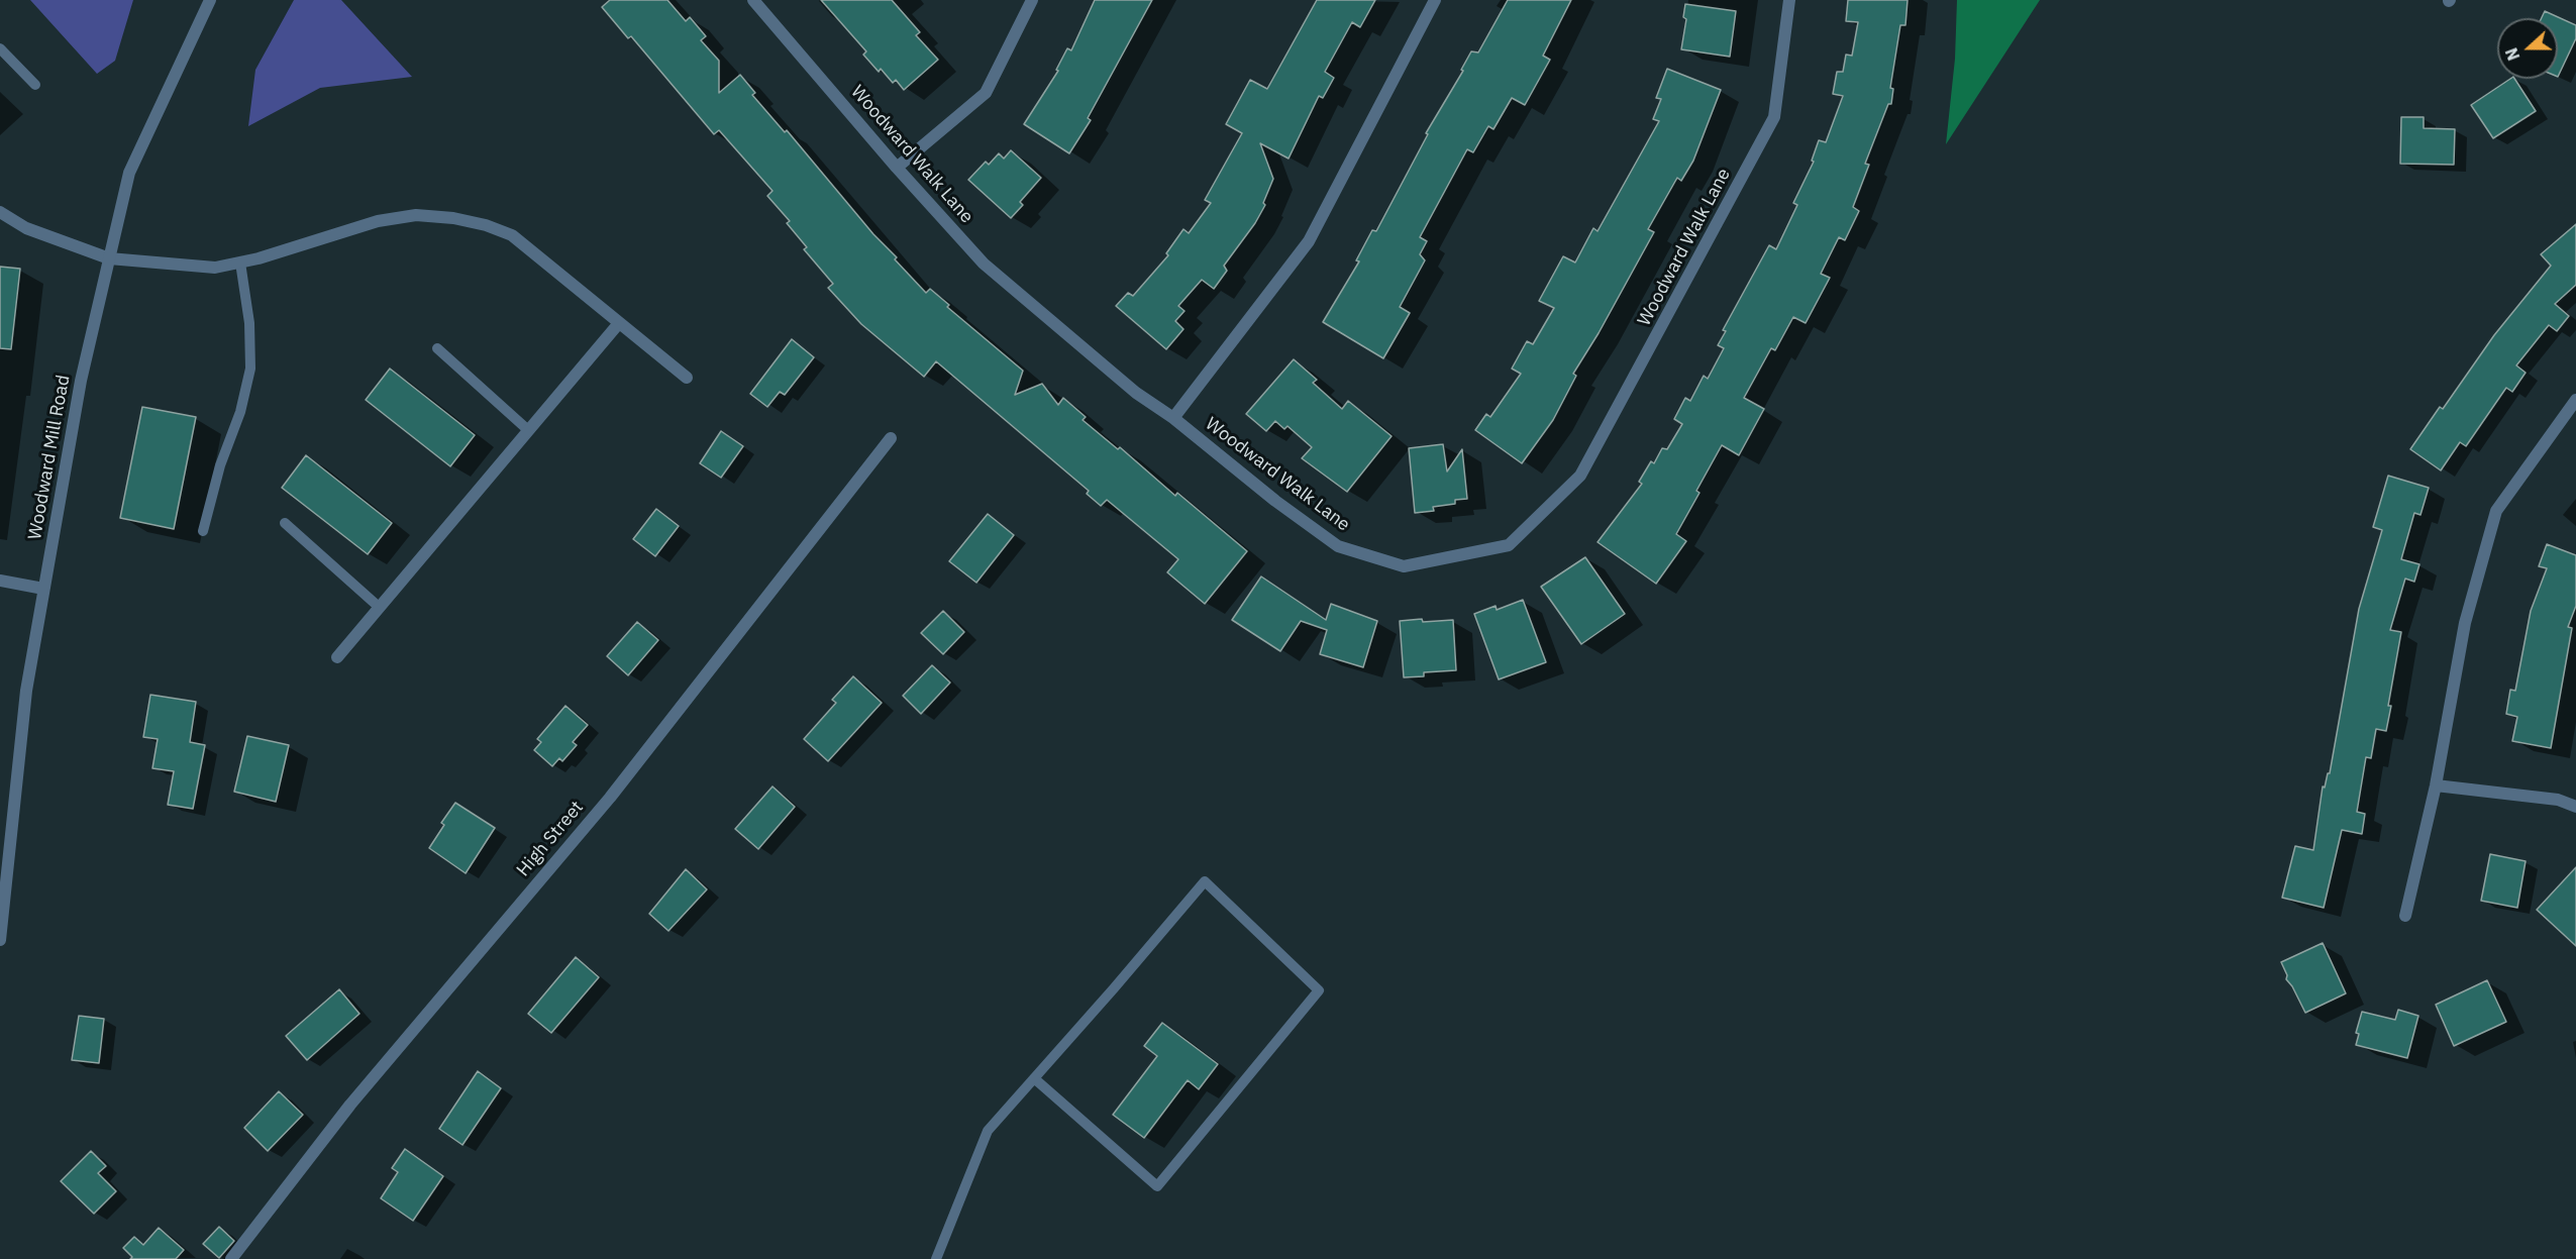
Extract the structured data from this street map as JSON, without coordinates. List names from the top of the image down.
{
  "streets": {
    "street": ["Woodward Walk Lane", "Woodward Mill Road", "High Street"]
  },
  "north": "left"
}
